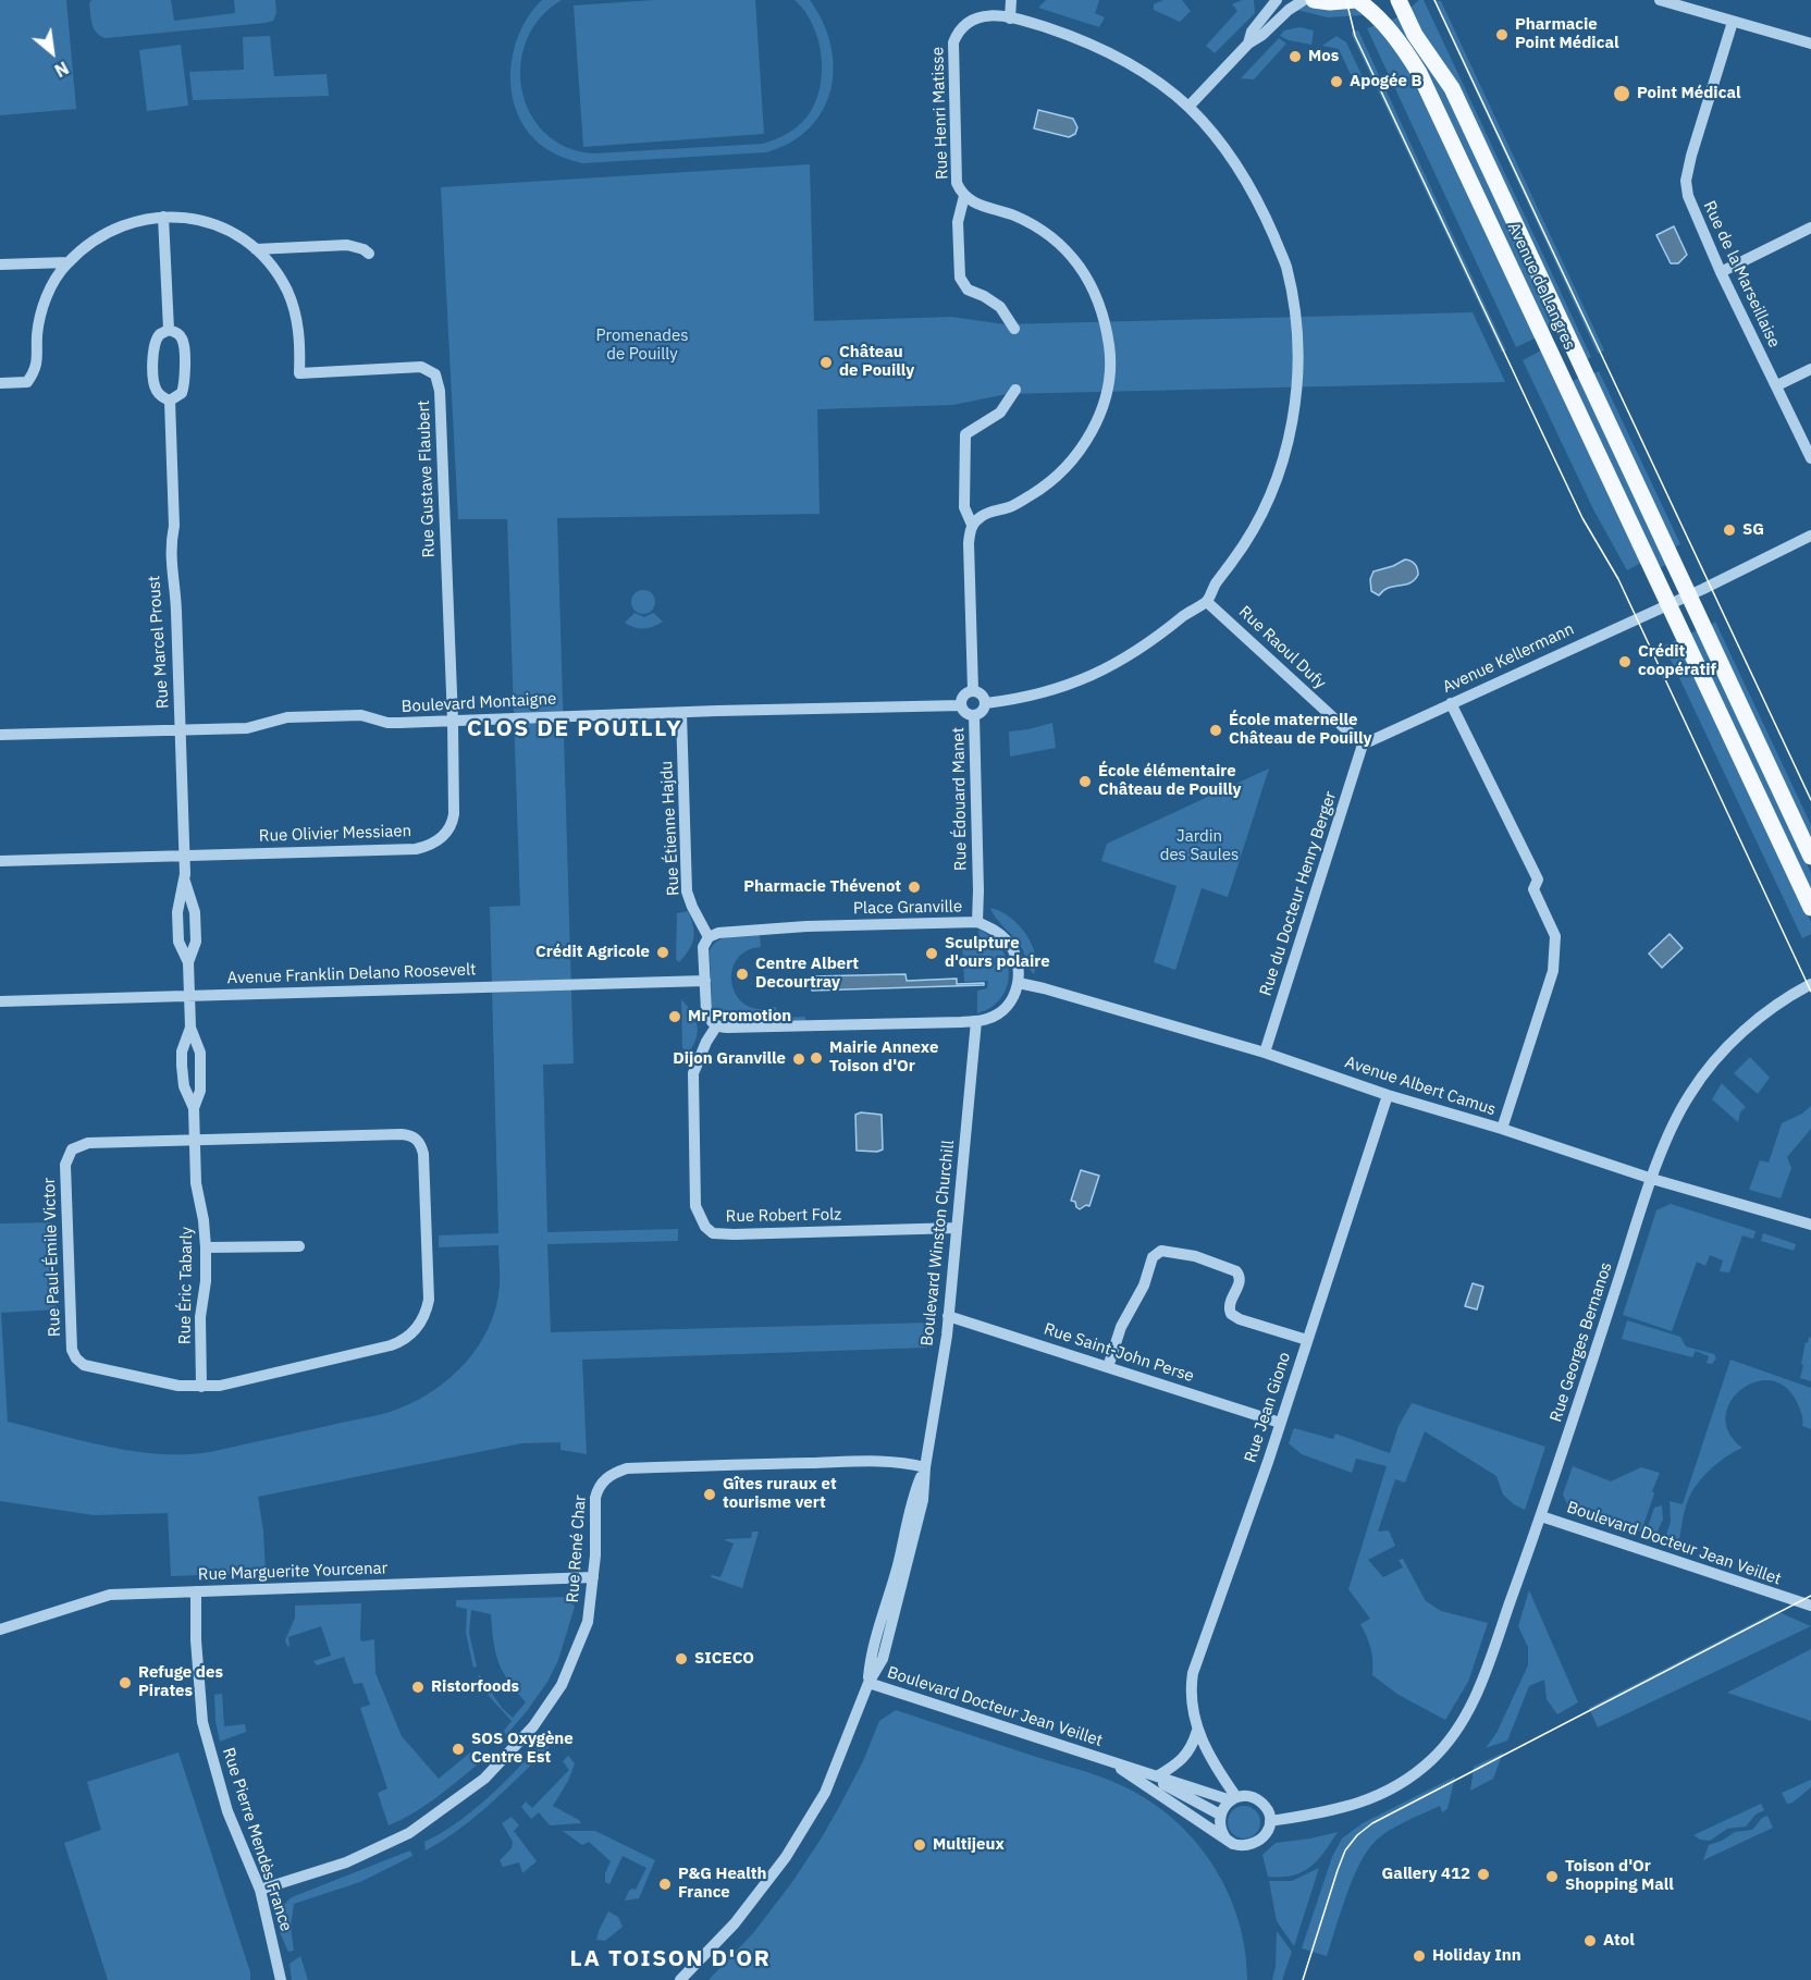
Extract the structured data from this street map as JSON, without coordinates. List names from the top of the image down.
{
  "streets": {
    "main road": ["Avenue de Langres"],
    "street": [
      "Rue Henri Matisse",
      "Rue de la Marseillaise",
      "Rue Gustave Flaubert",
      "Rue Marcel Proust",
      "Rue Raoul Dufy",
      "Avenue Kellermann",
      "Boulevard Montaigne",
      "Rue Édouard Manet",
      "Rue Étienne Hajdu",
      "Rue Olivier Messiaen",
      "Rue du Docteur Henry Berger",
      "Place Granville",
      "Avenue Franklin Delano Roosevelt",
      "Avenue Albert Camus",
      "Rue Robert Folz",
      "Boulevard Winston Churchill",
      "Rue Paul-Émile Victor",
      "Rue Éric Tabarly",
      "Rue Georges Bernanos",
      "Rue Saint-John Perse",
      "Rue Jean Giono",
      "Boulevard Docteur Jean Veillet",
      "Rue René Char",
      "Rue Marguerite Yourcenar",
      "Rue Pierre Mendès France"
    ]
  },
  "crossings": [
    ["Avenue de Langres", "Avenue Kellermann"],
    ["Rue Gustave Flaubert", "Boulevard Montaigne"],
    ["Rue Gustave Flaubert", "Rue Olivier Messiaen"],
    ["Rue Marcel Proust", "Boulevard Montaigne"],
    ["Rue Marcel Proust", "Rue Olivier Messiaen"],
    ["Rue Marcel Proust", "Avenue Franklin Delano Roosevelt"],
    ["Rue Marcel Proust", "Rue Éric Tabarly"],
    ["Rue Raoul Dufy", "Avenue Kellermann"],
    ["Rue Raoul Dufy", "Rue du Docteur Henry Berger"],
    ["Avenue Kellermann", "Rue du Docteur Henry Berger"],
    ["Boulevard Montaigne", "Rue Édouard Manet"],
    ["Boulevard Montaigne", "Rue Étienne Hajdu"],
    ["Boulevard Montaigne", "Rue Olivier Messiaen"],
    ["Rue Édouard Manet", "Place Granville"],
    ["Rue Étienne Hajdu", "Place Granville"],
    ["Rue du Docteur Henry Berger", "Avenue Albert Camus"],
    ["Place Granville", "Avenue Albert Camus"],
    ["Avenue Franklin Delano Roosevelt", "Rue Éric Tabarly"],
    ["Avenue Albert Camus", "Rue Georges Bernanos"],
    ["Avenue Albert Camus", "Rue Jean Giono"],
    ["Rue Robert Folz", "Boulevard Winston Churchill"],
    ["Boulevard Winston Churchill", "Rue Saint-John Perse"],
    ["Boulevard Winston Churchill", "Boulevard Docteur Jean Veillet"],
    ["Boulevard Winston Churchill", "Rue René Char"],
    ["Rue Paul-Émile Victor", "Rue Éric Tabarly"],
    ["Rue Georges Bernanos", "Boulevard Docteur Jean Veillet"],
    ["Rue Saint-John Perse", "Rue Jean Giono"],
    ["Rue Jean Giono", "Boulevard Docteur Jean Veillet"],
    ["Rue René Char", "Rue Marguerite Yourcenar"],
    ["Rue René Char", "Rue Pierre Mendès France"],
    ["Rue Marguerite Yourcenar", "Rue Pierre Mendès France"]
  ],
  "districts": ["CLOS DE POUILLY", "LA TOISON D'OR"],
  "parks": ["Promenades de Pouilly", "Jardin des Saules"],
  "places": [
    "Pharmacie Point Médical",
    "Mos",
    "Apogée B",
    "Point Médical",
    "Château de Pouilly",
    "SG",
    "Crédit coopératif",
    "École maternelle Château de Pouilly",
    "École élémentaire Château de Pouilly",
    "Pharmacie Thévenot",
    "Crédit Agricole",
    "Sculpture d'ours polaire",
    "Centre Albert Decourtray",
    "Mr Promotion",
    "Mairie Annexe Toison d'Or",
    "Dijon Granville",
    "Gîtes ruraux et tourisme vert",
    "SICECO",
    "Refuge des Pirates",
    "Ristorfoods",
    "SOS Oxygène Centre Est",
    "Multijeux",
    "Gallery 412",
    "Toison d'Or Shopping Mall",
    "P&G Health France",
    "Atol",
    "Holiday Inn"
  ],
  "north": "bottom right"
}
